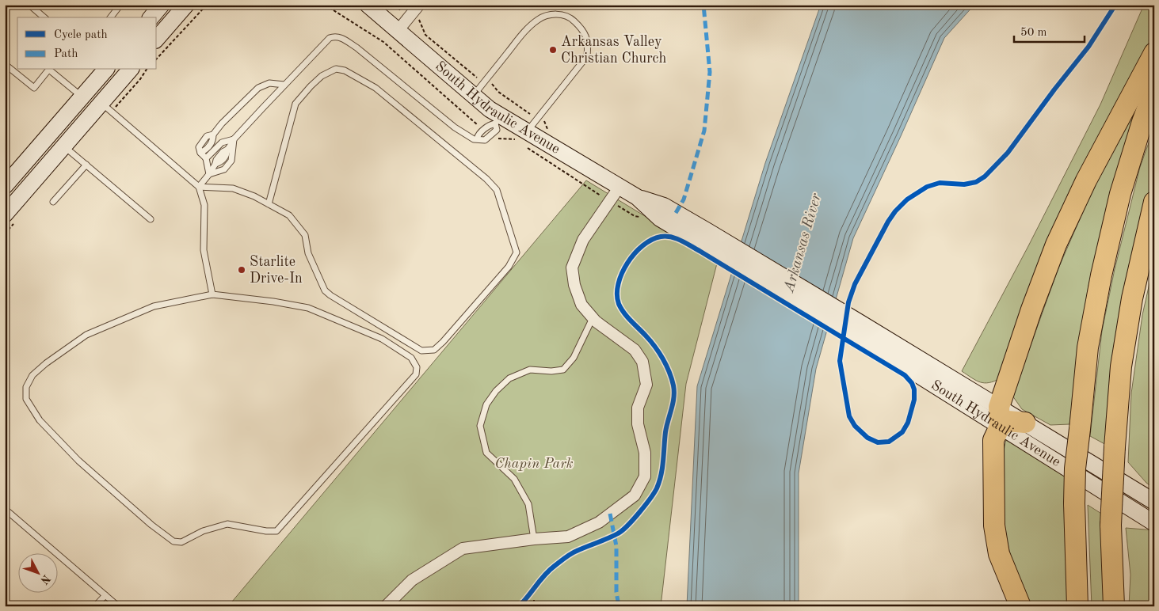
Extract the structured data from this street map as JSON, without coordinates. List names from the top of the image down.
{
  "streets": {
    "street": ["South Hydraulic Avenue"]
  },
  "water": ["Arkansas River"],
  "parks": ["Chapin Park"],
  "places": ["Arkansas Valley Christian Church", "Starlite Drive-In"],
  "legend": ["Cycle path", "Path"],
  "scale_bar": "50 m",
  "north": "bottom right"
}
